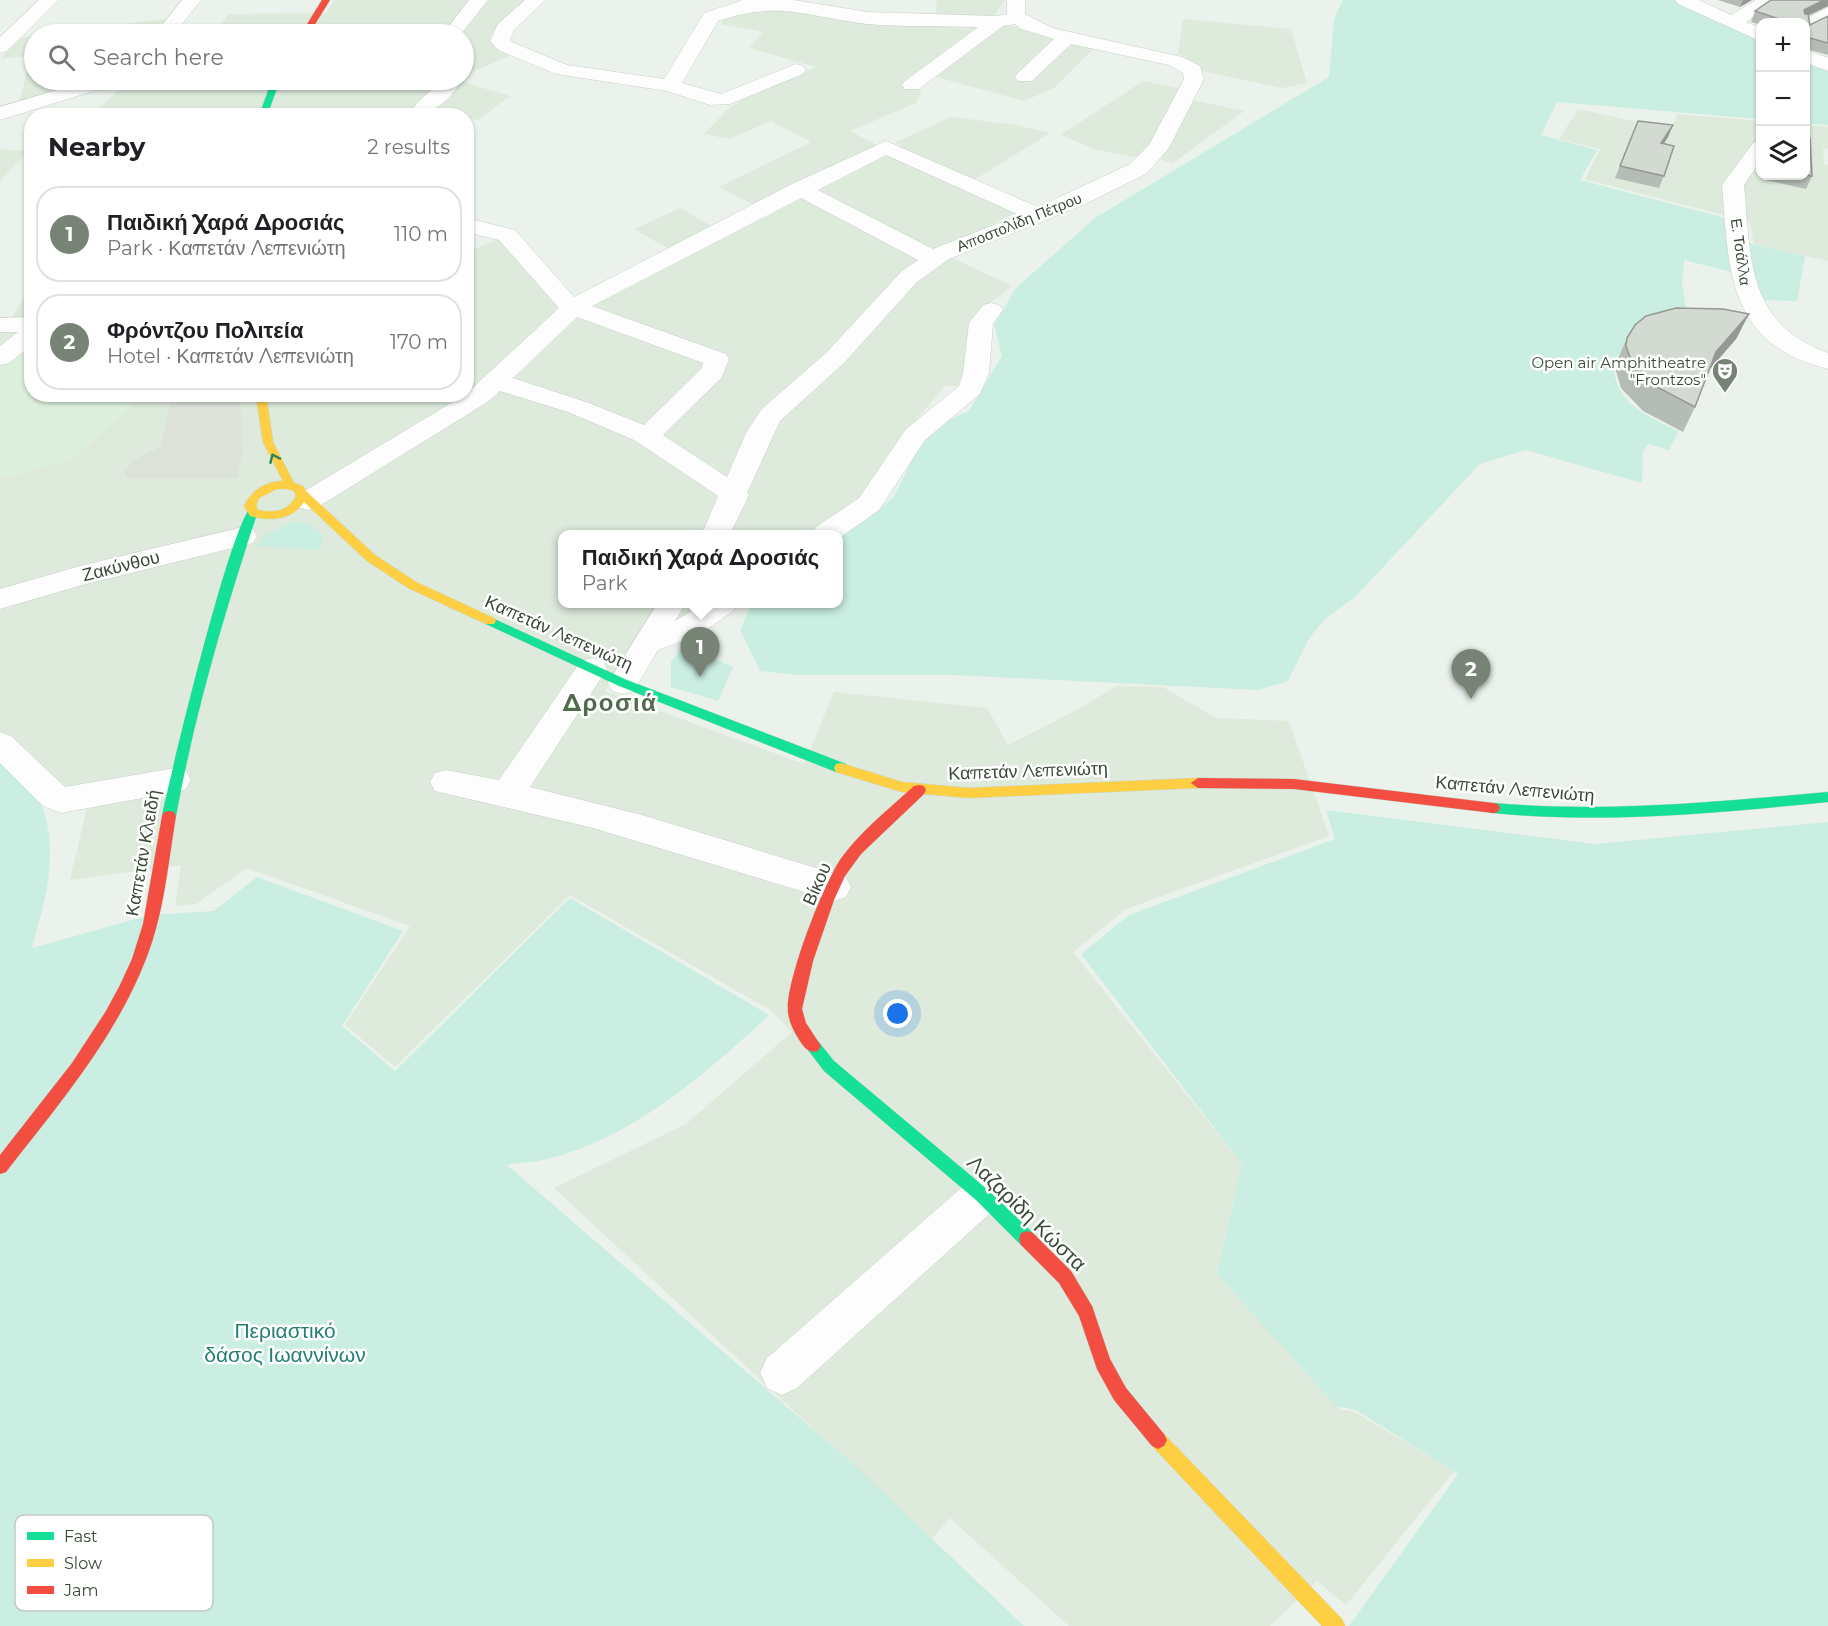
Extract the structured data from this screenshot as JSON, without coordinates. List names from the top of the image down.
{
  "streets": {
    "street": [
      "Αποστολίδη Πέτρου",
      "Ε. Τσάλλα",
      "Ζακύνθου",
      "Καπετάν Λεπενιώτη",
      "Καπετάν Κλειδή",
      "Βίκου",
      "Λαζαρίδη Κώστα"
    ]
  },
  "crossings": [
    ["Ζακύνθου", "Καπετάν Κλειδή"],
    ["Καπετάν Λεπενιώτη", "Βίκου"],
    ["Βίκου", "Λαζαρίδη Κώστα"]
  ],
  "districts": ["Δροσιά"],
  "parks": ["Περιαστικό δάσος Ιωαννίνων"],
  "places": {
    "theatre": ["Open air Amphitheatre \"Frontzos\""]
  },
  "legend": ["Fast", "Slow", "Jam"],
  "page": {
    "map_buttons": ["+", "−"],
    "search": "Search here",
    "heading": ["Nearby", "2 results"],
    "list": [
      {
        "mark": "1",
        "name": "Παιδική Χαρά Δροσιάς",
        "note": "Park · Καπετάν Λεπενιώτη",
        "value": "110 m"
      },
      {
        "mark": "2",
        "name": "Φρόντζου Πολιτεία",
        "note": "Hotel · Καπετάν Λεπενιώτη",
        "value": "170 m"
      }
    ],
    "popup": ["Παιδική Χαρά Δροσιάς", "Park"],
    "pins": ["1", "2"]
  }
}
